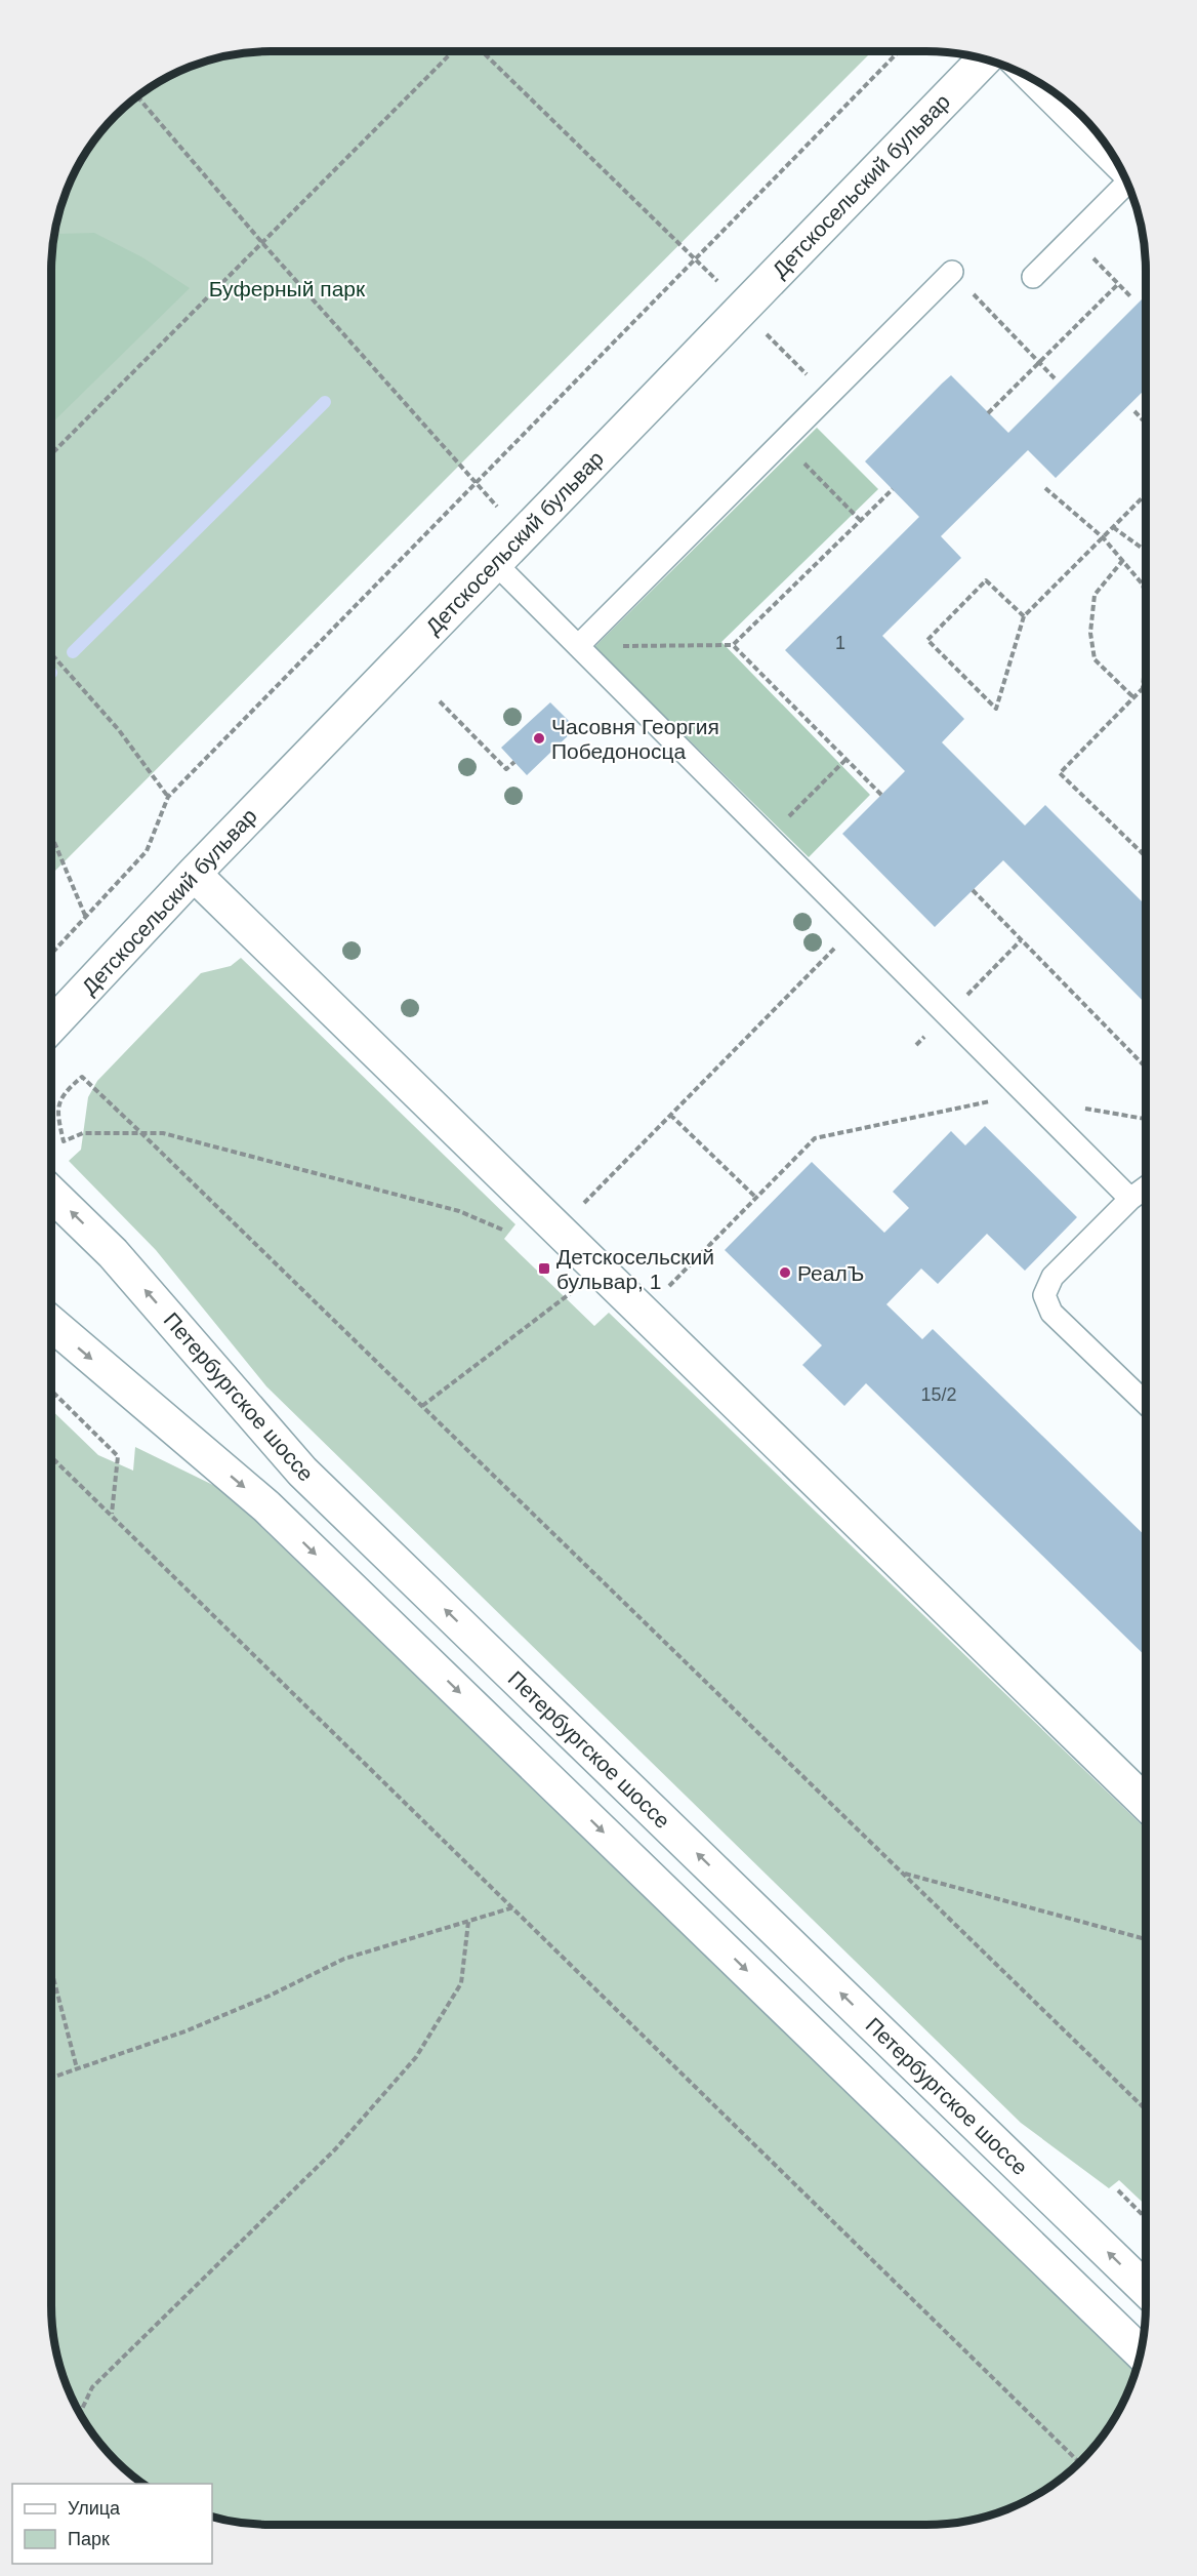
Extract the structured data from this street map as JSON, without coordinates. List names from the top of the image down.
{
  "streets": {
    "main road": ["Детскосельский бульвар", "Петербургское шоссе"]
  },
  "parks": ["Буферный парк"],
  "places": {
    "other": ["Часовня Георгия Победоносца", "РеалЪ"],
    "transit": ["Детскосельский бульвар, 1"]
  },
  "house_numbers": ["1", "15/2"],
  "legend": ["Улица", "Парк"]
}
